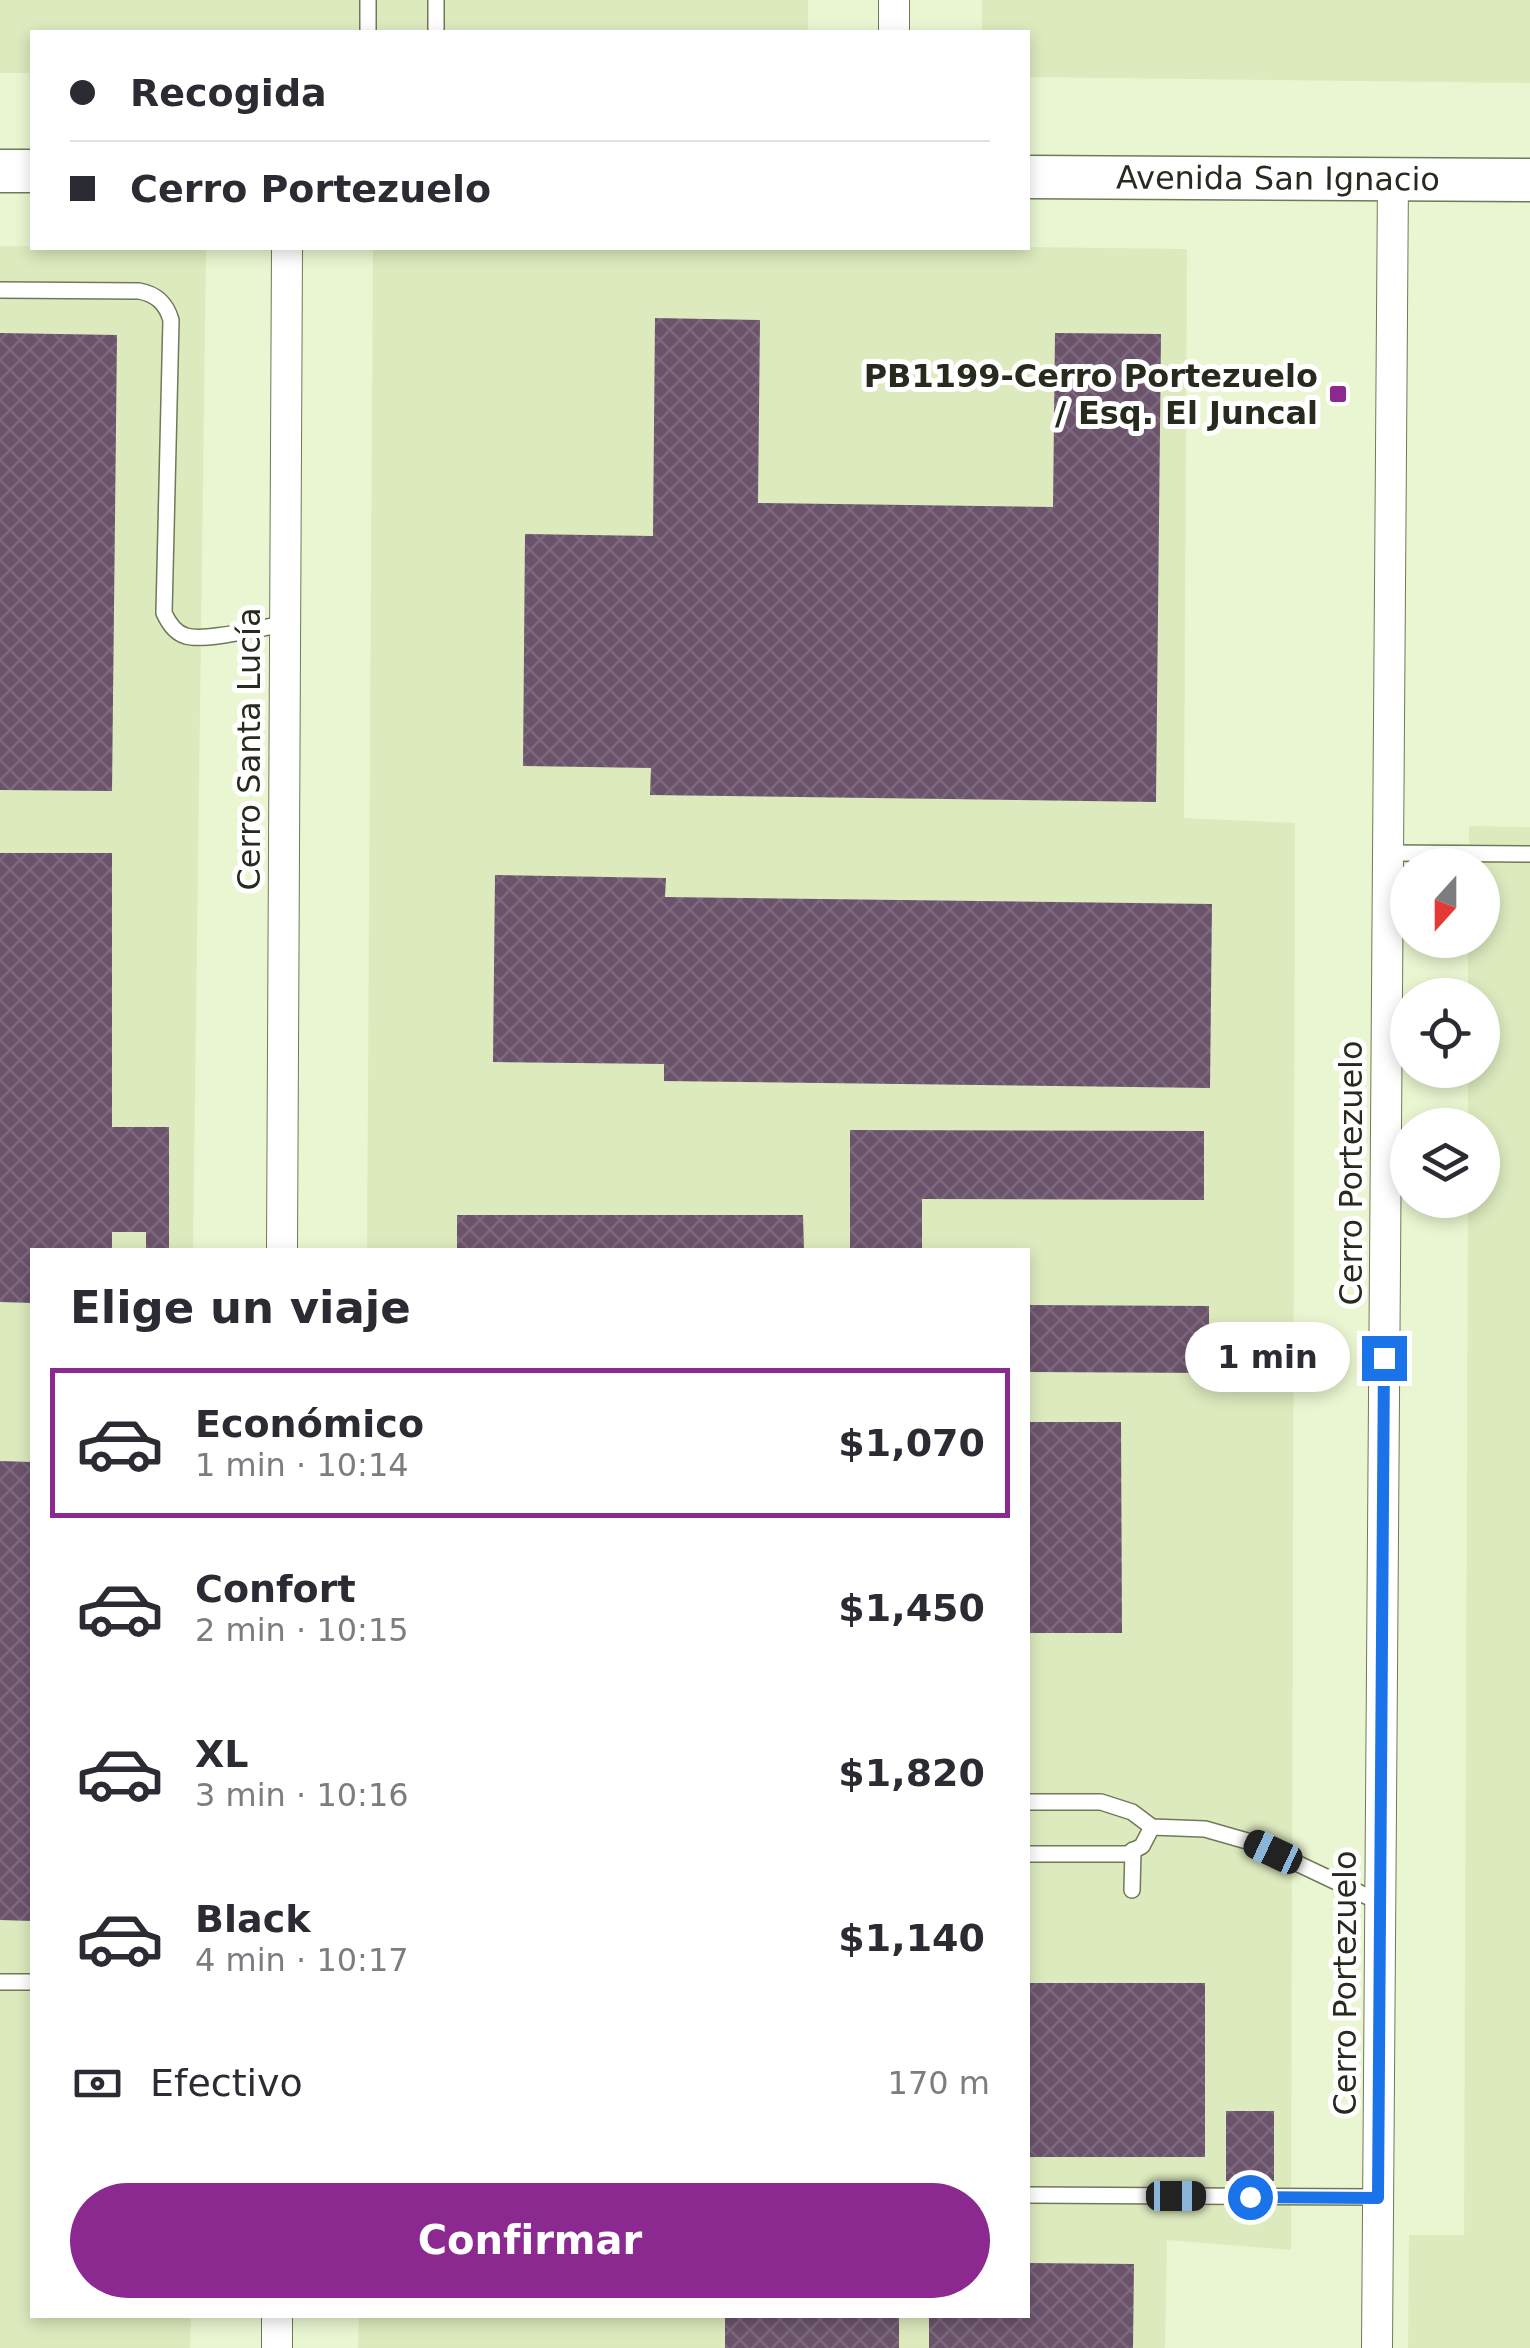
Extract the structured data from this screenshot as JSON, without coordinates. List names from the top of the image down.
{
  "streets": {
    "main road": ["Avenida San Ignacio"],
    "street": ["Cerro Santa Lucía", "Cerro Portezuelo"]
  },
  "crossings": [
    ["Avenida San Ignacio", "Cerro Portezuelo"]
  ],
  "places": {
    "transit": ["PB1199-Cerro Portezuelo / Esq. El Juncal"]
  },
  "north": "bottom",
  "page": {
    "banner": ["Recogida", "Cerro Portezuelo"],
    "heading": "Elige un viaje",
    "bubble": "1 min",
    "list": [
      {
        "name": "Económico",
        "note": "1 min · 10:14",
        "value": "$1,070"
      },
      {
        "name": "Confort",
        "note": "2 min · 10:15",
        "value": "$1,450"
      },
      {
        "name": "XL",
        "note": "3 min · 10:16",
        "value": "$1,820"
      },
      {
        "name": "Black",
        "note": "4 min · 10:17",
        "value": "$1,140"
      }
    ],
    "pay": ["Efectivo", "170 m"],
    "buttons": "Confirmar"
  }
}
